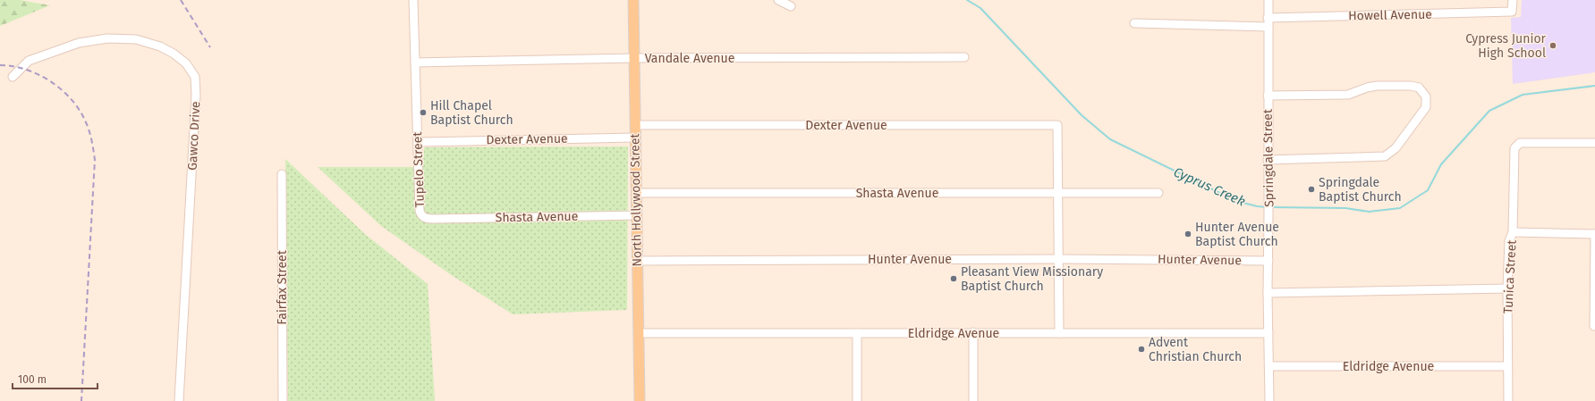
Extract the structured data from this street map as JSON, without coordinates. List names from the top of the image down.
{
  "streets": {
    "main road": ["North Hollywood Street"],
    "street": [
      "Howell Avenue",
      "Vandale Avenue",
      "Dexter Avenue",
      "Gawco Drive",
      "Springdale Street",
      "Tupelo Street",
      "Shasta Avenue",
      "Hunter Avenue",
      "Tunica Street",
      "Fairfax Street",
      "Eldridge Avenue"
    ]
  },
  "crossings": [
    ["Howell Avenue", "Springdale Street"],
    ["Vandale Avenue", "Tupelo Street"],
    ["Vandale Avenue", "North Hollywood Street"],
    ["Dexter Avenue", "Tupelo Street"],
    ["Dexter Avenue", "Shasta Avenue"],
    ["Dexter Avenue", "North Hollywood Street"],
    ["Springdale Street", "Hunter Avenue"],
    ["Springdale Street", "Eldridge Avenue"],
    ["Tupelo Street", "Shasta Avenue"],
    ["Shasta Avenue", "North Hollywood Street"],
    ["North Hollywood Street", "Hunter Avenue"],
    ["North Hollywood Street", "Eldridge Avenue"],
    ["Tunica Street", "Eldridge Avenue"]
  ],
  "water": ["Cyprus Creek"],
  "places": [
    "Cypress Junior High School",
    "Hill Chapel Baptist Church",
    "Springdale Baptist Church",
    "Hunter Avenue Baptist Church",
    "Pleasant View Missionary Baptist Church",
    "Advent Christian Church"
  ],
  "scale_bar": "100 m"
}
